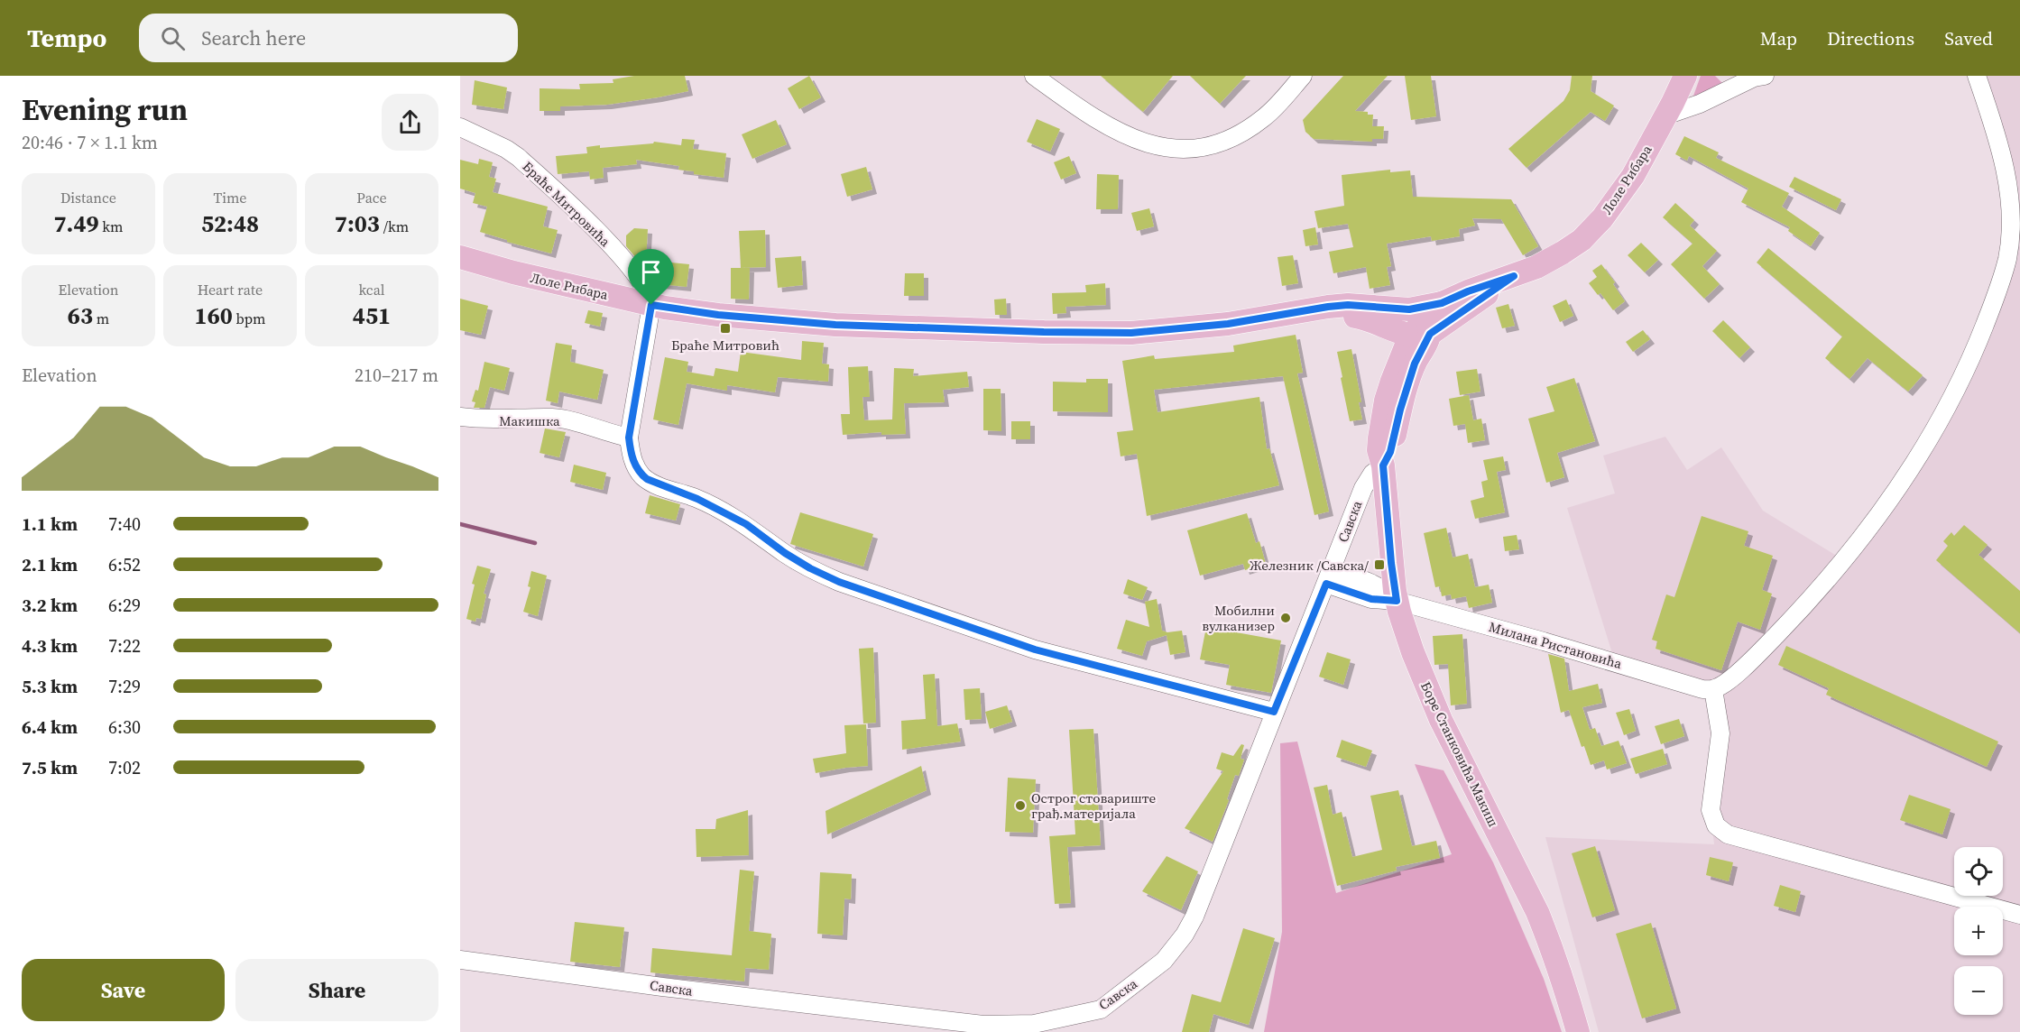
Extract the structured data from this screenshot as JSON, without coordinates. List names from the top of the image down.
{
  "streets": {
    "main road": ["Лоле Рибара", "Савска", "Боре Станковића Макиш"],
    "street": ["Браће Митровића", "Макишка", "Милана Ристановића"]
  },
  "crossings": [
    ["Лоле Рибара", "Браће Митровића"],
    ["Лоле Рибара", "Савска"],
    ["Савска", "Милана Ристановића"],
    ["Савска", "Боре Станковића Макиш"],
    ["Милана Ристановића", "Боре Станковића Макиш"]
  ],
  "places": {
    "transit": ["Браће Митровић", "Железник /Савска/"],
    "other": ["Мобилни вулканизер", "Острог стовариште грађ.материјала"]
  },
  "page": {
    "header": "Tempo",
    "search": "Search here",
    "nav": ["Map", "Directions", "Saved"],
    "heading": ["Evening run", "20:46 · 7 × 1.1 km"],
    "stats": [
      ["Distance", "7.49 km"],
      ["Time", "52:48"],
      ["Pace", "7:03 /km"],
      ["Elevation", "63 m"],
      ["Heart rate", "160 bpm"],
      ["kcal", "451"]
    ],
    "chart": ["Elevation", "210–217 m"],
    "list": [
      {
        "name": "1.1 km",
        "note": "7:40"
      },
      {
        "name": "2.1 km",
        "note": "6:52"
      },
      {
        "name": "3.2 km",
        "note": "6:29"
      },
      {
        "name": "4.3 km",
        "note": "7:22"
      },
      {
        "name": "5.3 km",
        "note": "7:29"
      },
      {
        "name": "6.4 km",
        "note": "6:30"
      },
      {
        "name": "7.5 km",
        "note": "7:02"
      }
    ],
    "map_buttons": ["+", "−"],
    "buttons": ["Save", "Share"]
  }
}
